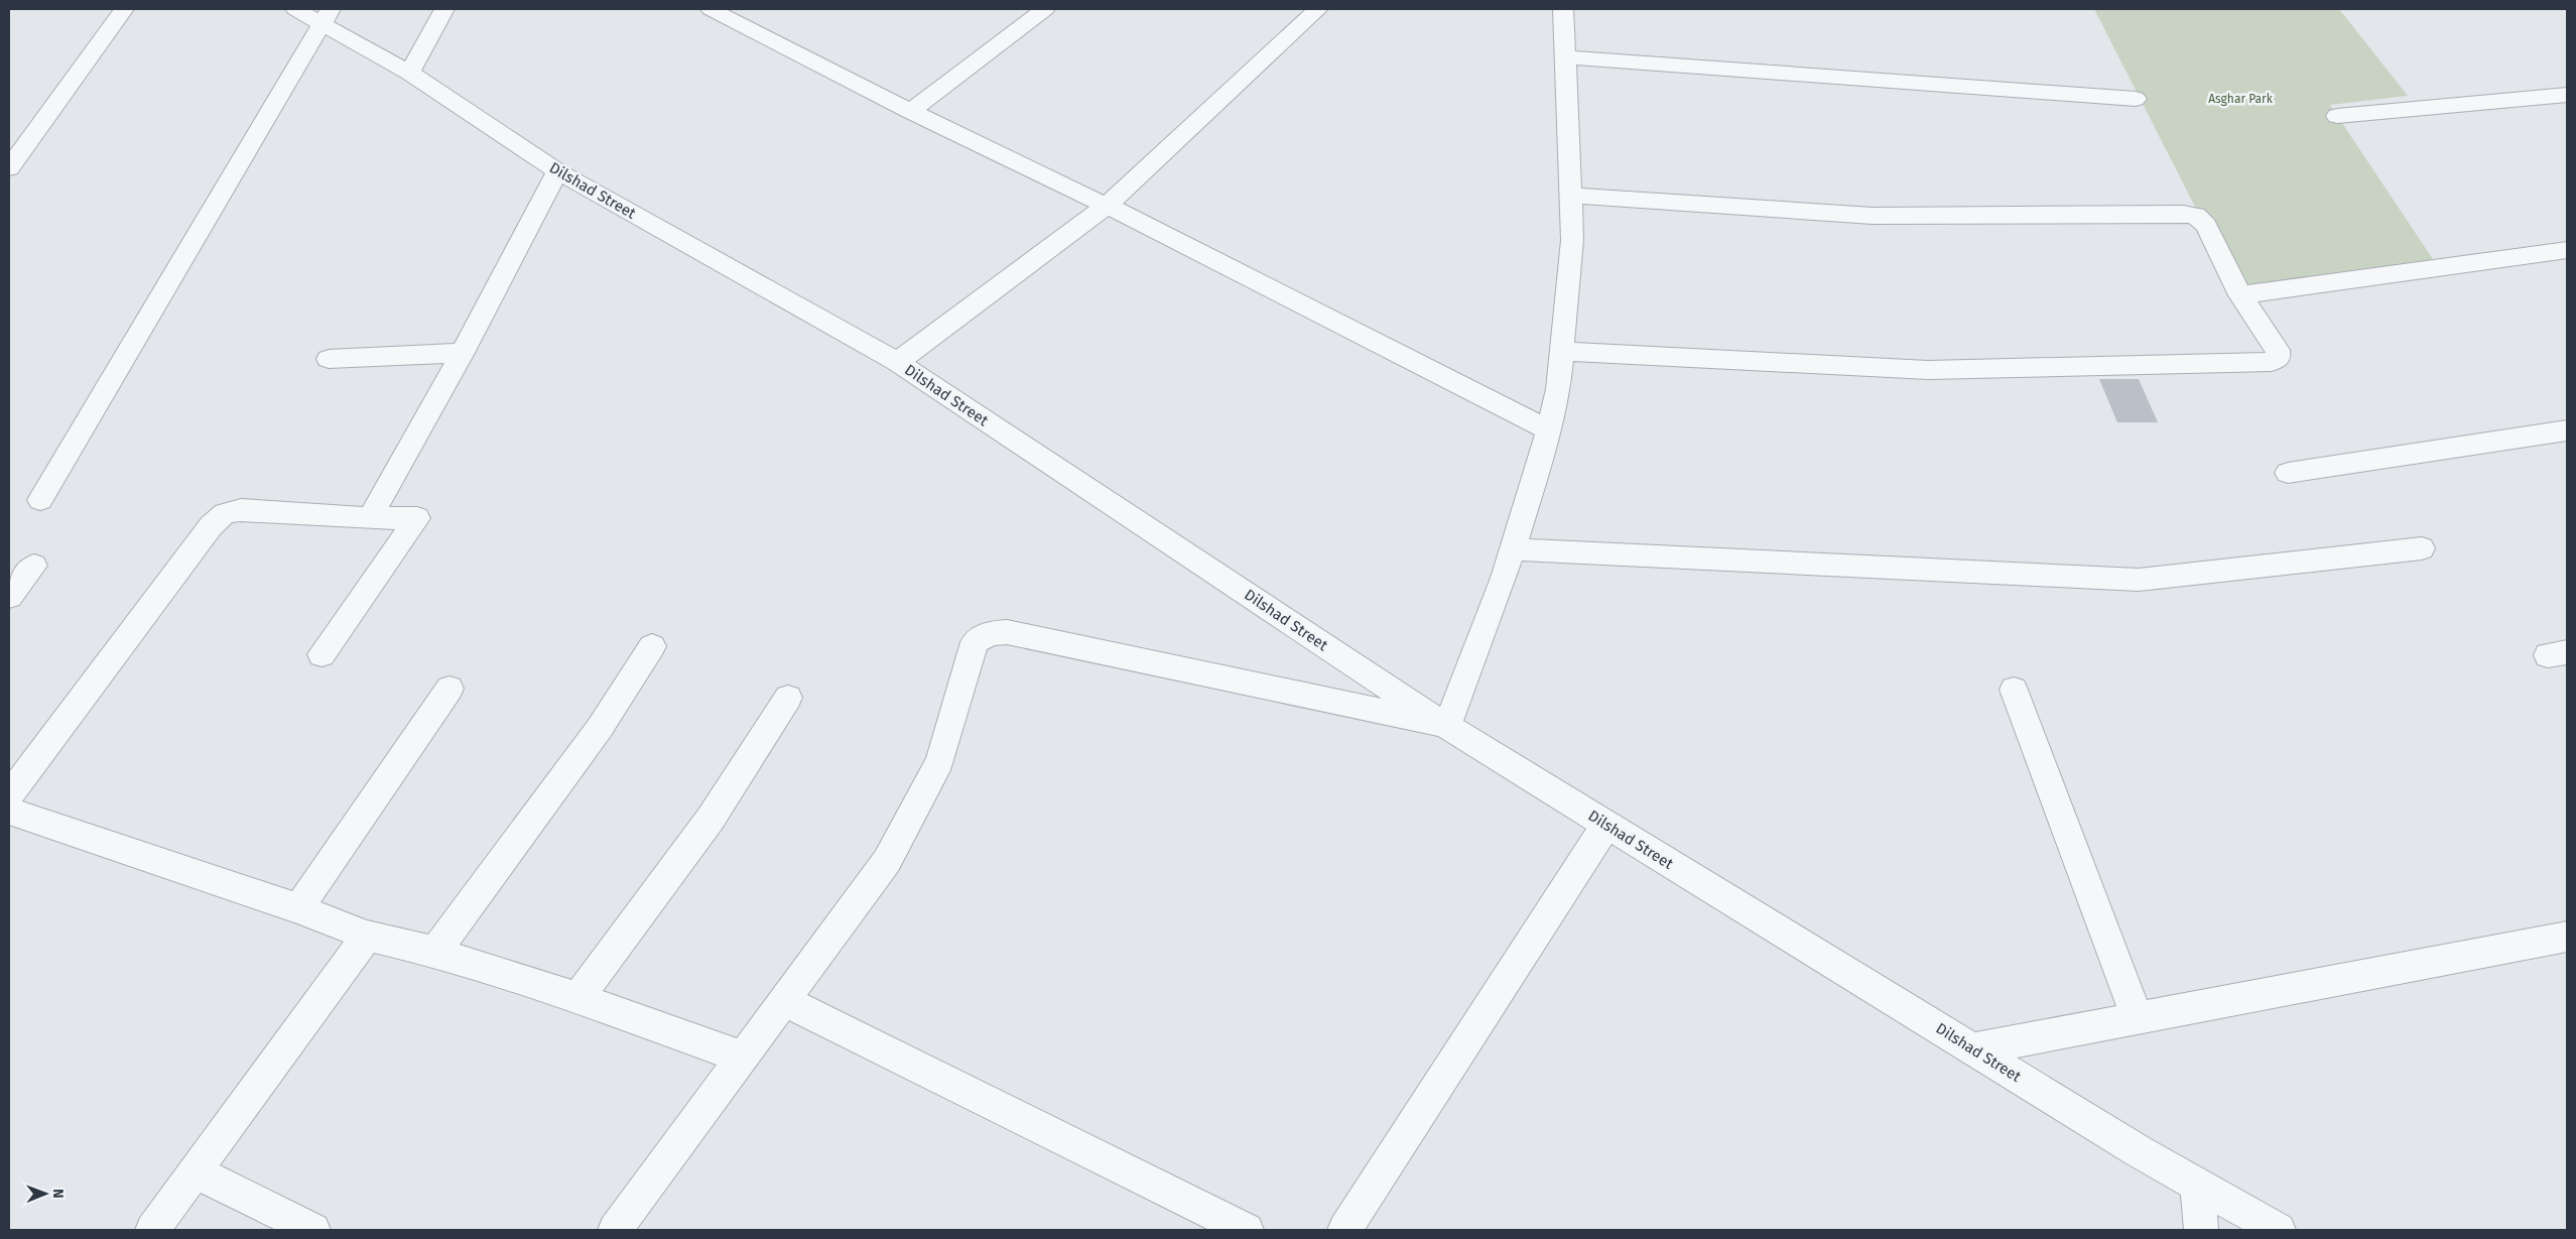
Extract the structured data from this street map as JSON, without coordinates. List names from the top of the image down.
{
  "streets": {
    "street": ["Dilshad Street"]
  },
  "parks": ["Asghar Park"],
  "north": "right"
}
